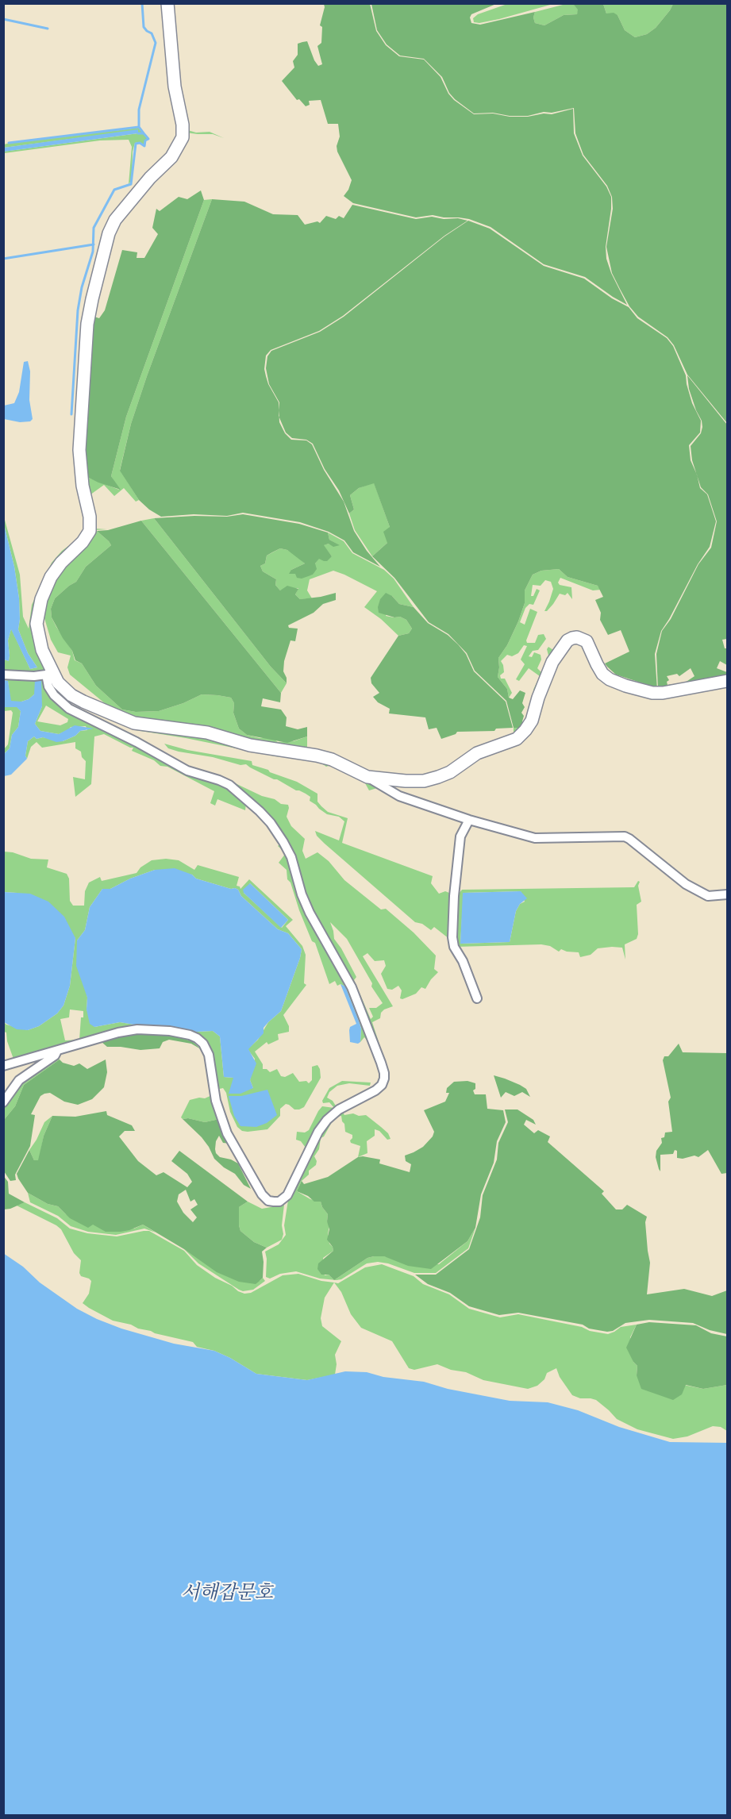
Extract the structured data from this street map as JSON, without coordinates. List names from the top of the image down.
{
  "water": ["서해갑문호"]
}
